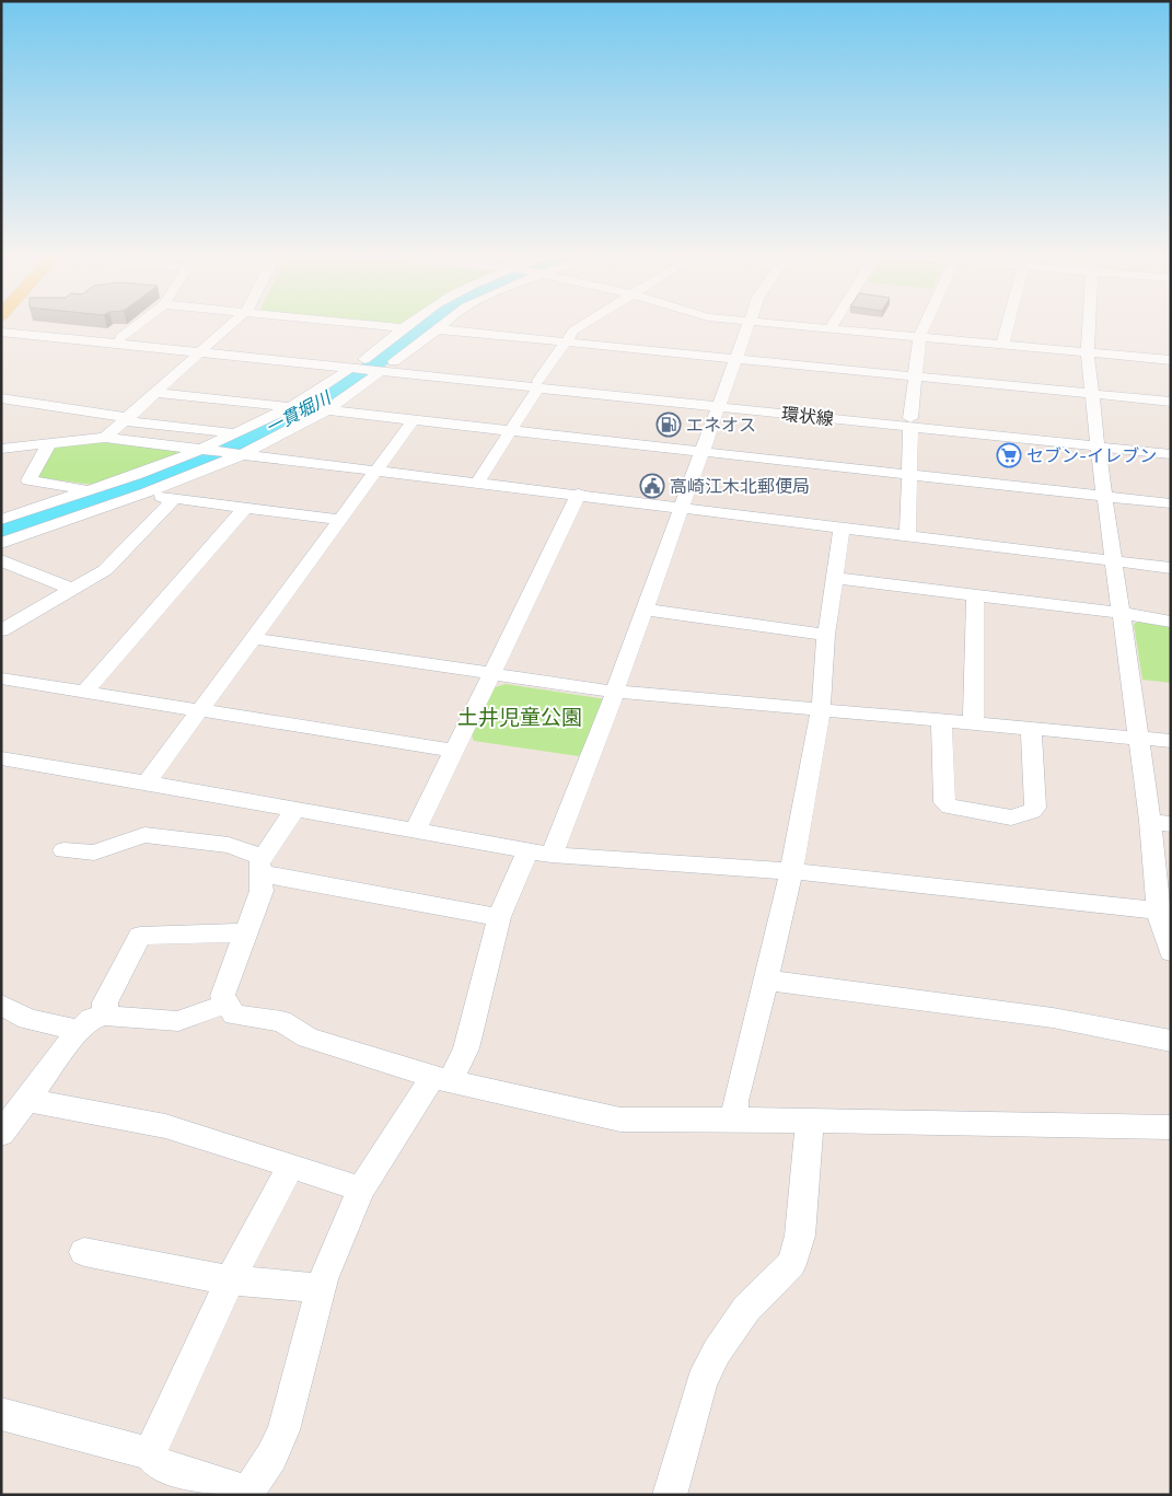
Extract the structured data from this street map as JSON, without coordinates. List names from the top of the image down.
{
  "streets": {
    "street": ["環状線"]
  },
  "water": ["一貫堀川"],
  "parks": ["土井児童公園"],
  "places": {
    "fuel station": ["エネオス"],
    "supermarket": ["セブン-イレブン"],
    "public building": ["高崎江木北郵便局"]
  }
}
